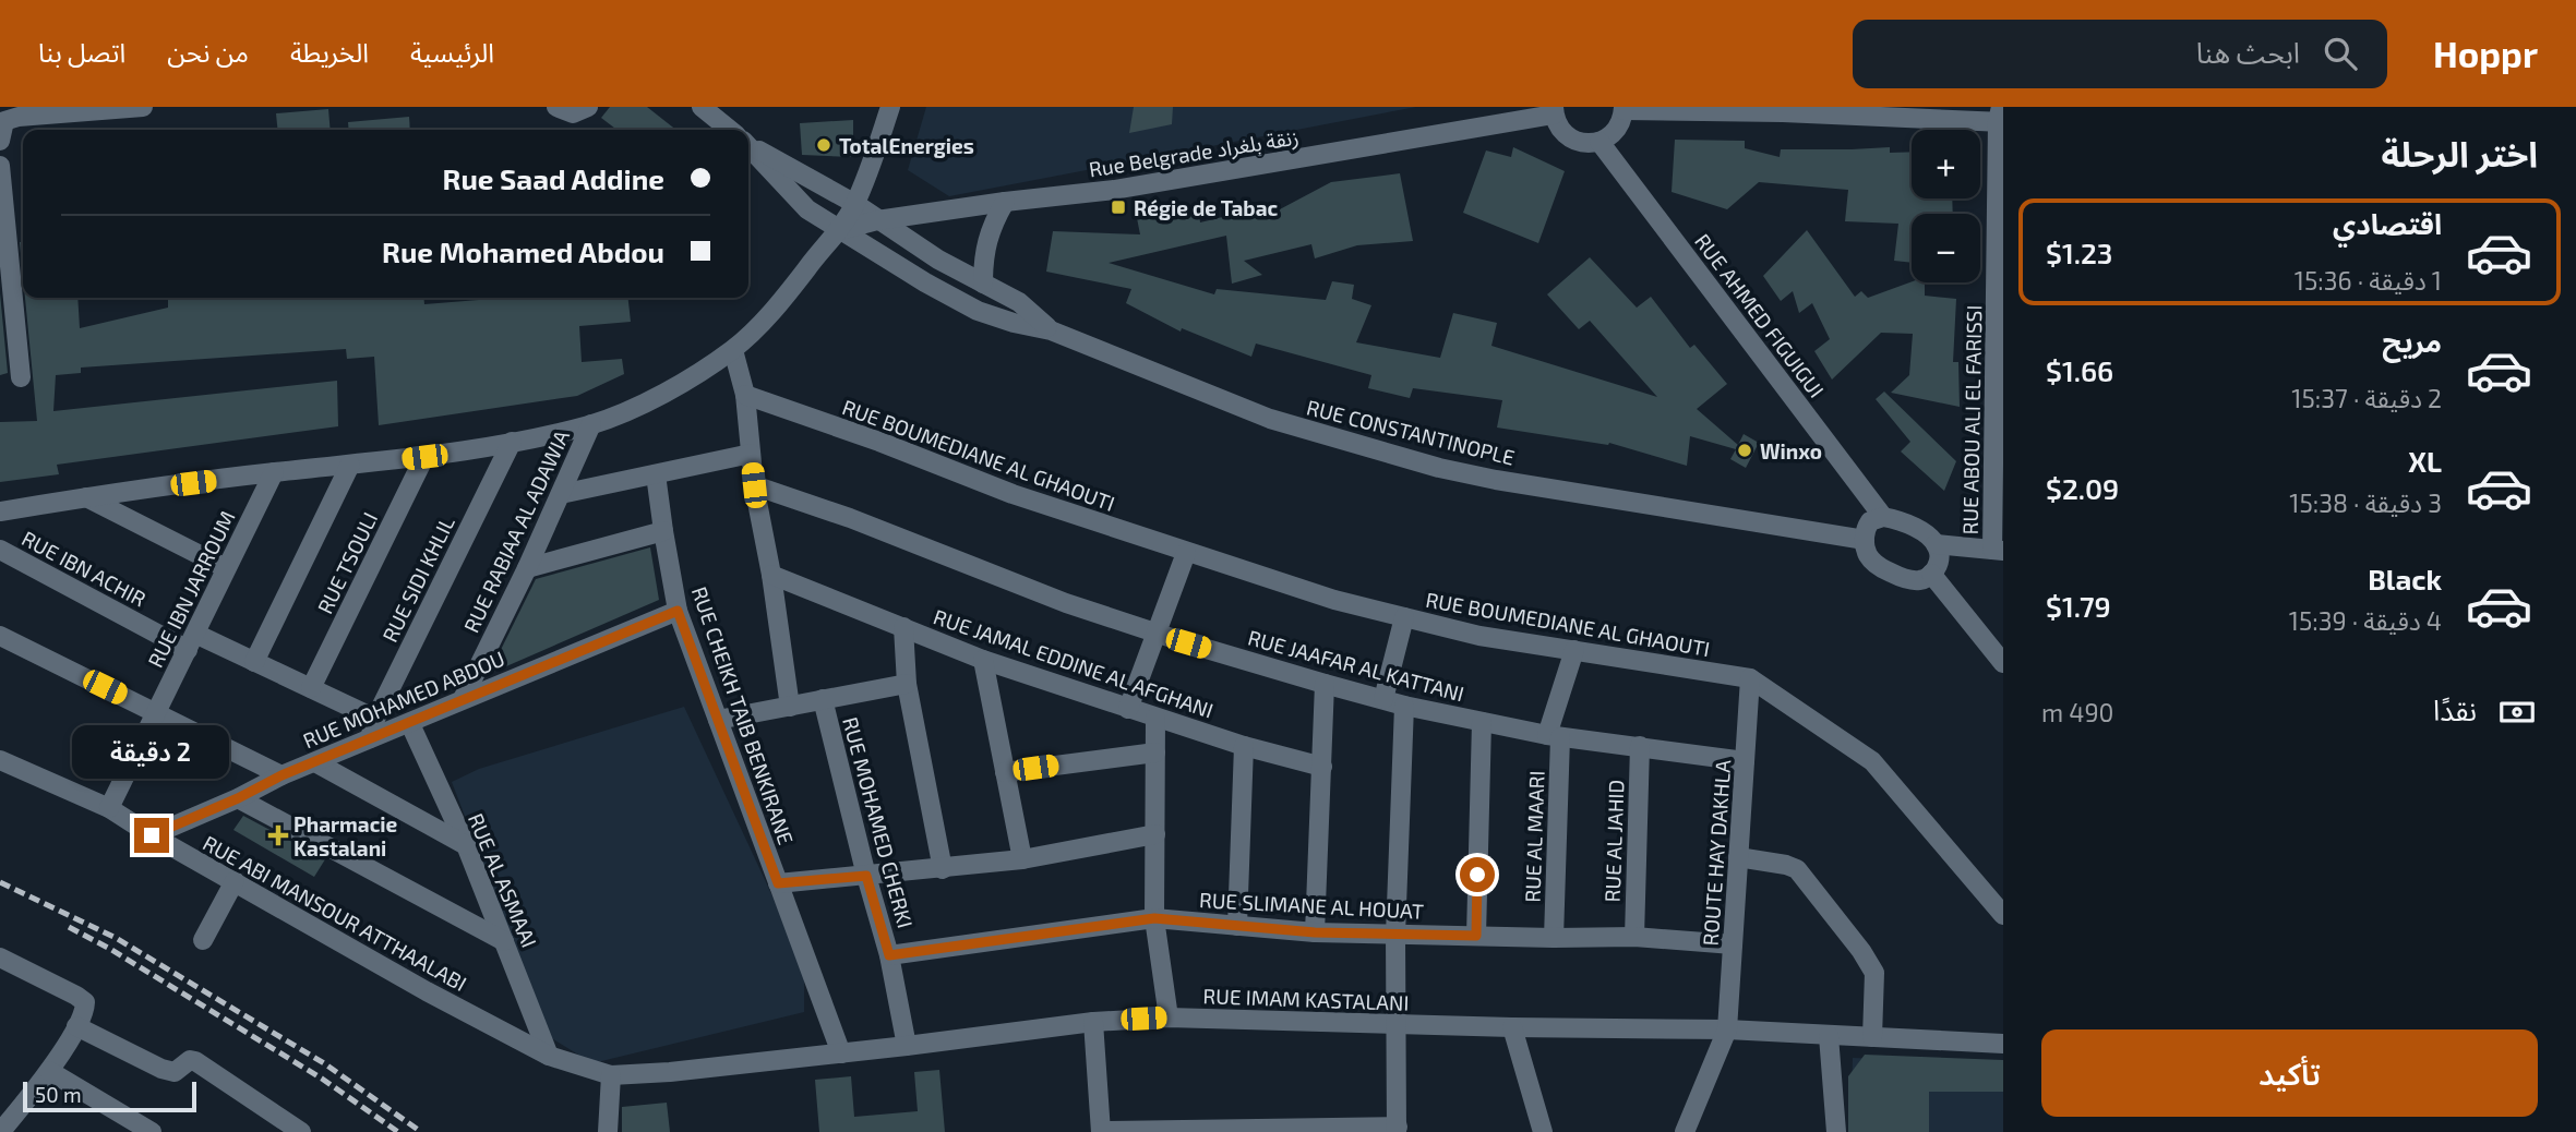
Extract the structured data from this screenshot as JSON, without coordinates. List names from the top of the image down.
{
  "streets": {
    "street": [
      "Rue Belgrade زنقة بلغراد",
      "RUE AHMED FIGUIGUI",
      "RUE ABOU ALI EL FARISSI",
      "RUE CONSTANTINOPLE",
      "RUE BOUMEDIANE AL GHAOUTI",
      "RUE RABIAA AL ADAWIA",
      "RUE TSOULI",
      "RUE IBN ACHIR",
      "RUE SIDI KHLIL",
      "RUE IBN JARROUM",
      "RUE JAMAL EDDINE AL AFGHANI",
      "RUE JAAFAR AL KATTANI",
      "RUE MOHAMED ABDOU",
      "RUE CHEIKH TAIB BENKIRANE",
      "RUE MOHAMED CHERKI",
      "RUE AL MAARI",
      "RUE AL JAHID",
      "ROUTE HAY DAKHLA",
      "RUE AL ASMAAI",
      "RUE SLIMANE AL HOUAT",
      "RUE ABI MANSOUR ATTHAALABI",
      "RUE IMAM KASTALANI"
    ]
  },
  "crossings": [
    ["Rue Belgrade زنقة بلغراد", "RUE CONSTANTINOPLE"],
    ["RUE AHMED FIGUIGUI", "RUE CONSTANTINOPLE"],
    ["RUE BOUMEDIANE AL GHAOUTI", "RUE AL MAARI"],
    ["RUE BOUMEDIANE AL GHAOUTI", "ROUTE HAY DAKHLA"],
    ["RUE RABIAA AL ADAWIA", "RUE MOHAMED ABDOU"],
    ["RUE TSOULI", "RUE IBN ACHIR"],
    ["RUE IBN ACHIR", "RUE SIDI KHLIL"],
    ["RUE IBN ACHIR", "RUE IBN JARROUM"],
    ["RUE SIDI KHLIL", "RUE MOHAMED ABDOU"],
    ["RUE IBN JARROUM", "RUE ABI MANSOUR ATTHAALABI"],
    ["RUE JAAFAR AL KATTANI", "RUE AL MAARI"],
    ["RUE JAAFAR AL KATTANI", "RUE AL JAHID"],
    ["RUE JAAFAR AL KATTANI", "ROUTE HAY DAKHLA"],
    ["RUE MOHAMED ABDOU", "RUE CHEIKH TAIB BENKIRANE"],
    ["RUE MOHAMED ABDOU", "RUE AL ASMAAI"],
    ["RUE MOHAMED ABDOU", "RUE ABI MANSOUR ATTHAALABI"],
    ["RUE CHEIKH TAIB BENKIRANE", "RUE IMAM KASTALANI"],
    ["RUE MOHAMED CHERKI", "RUE SLIMANE AL HOUAT"],
    ["RUE MOHAMED CHERKI", "RUE IMAM KASTALANI"],
    ["RUE AL MAARI", "RUE SLIMANE AL HOUAT"],
    ["RUE AL JAHID", "RUE SLIMANE AL HOUAT"],
    ["ROUTE HAY DAKHLA", "RUE SLIMANE AL HOUAT"],
    ["ROUTE HAY DAKHLA", "RUE IMAM KASTALANI"],
    ["RUE AL ASMAAI", "RUE ABI MANSOUR ATTHAALABI"],
    ["RUE ABI MANSOUR ATTHAALABI", "RUE IMAM KASTALANI"]
  ],
  "places": {
    "other": ["TotalEnergies", "Winxo"],
    "transit": ["Régie de Tabac"],
    "health": ["Pharmacie Kastalani"]
  },
  "scale_bar": "50 m",
  "page": {
    "header": "Hoppr",
    "search": "ابحث هنا",
    "nav": [
      "الرئيسية",
      "الخريطة",
      "من نحن",
      "اتصل بنا"
    ],
    "heading": "اختر الرحلة",
    "map_buttons": ["+", "−"],
    "banner": ["Rue Saad Addine", "Rue Mohamed Abdou"],
    "list": [
      {
        "name": "اقتصادي",
        "note": "1 دقيقة · 15:36",
        "value": "$1.23"
      },
      {
        "name": "مريح",
        "note": "2 دقيقة · 15:37",
        "value": "$1.66"
      },
      {
        "name": "XL",
        "note": "3 دقيقة · 15:38",
        "value": "$2.09"
      },
      {
        "name": "Black",
        "note": "4 دقيقة · 15:39",
        "value": "$1.79"
      }
    ],
    "pay": ["نقدًا", "490 m"],
    "bubble": "2 دقيقة",
    "buttons": "تأكيد",
    "scale": "50 m"
  }
}
